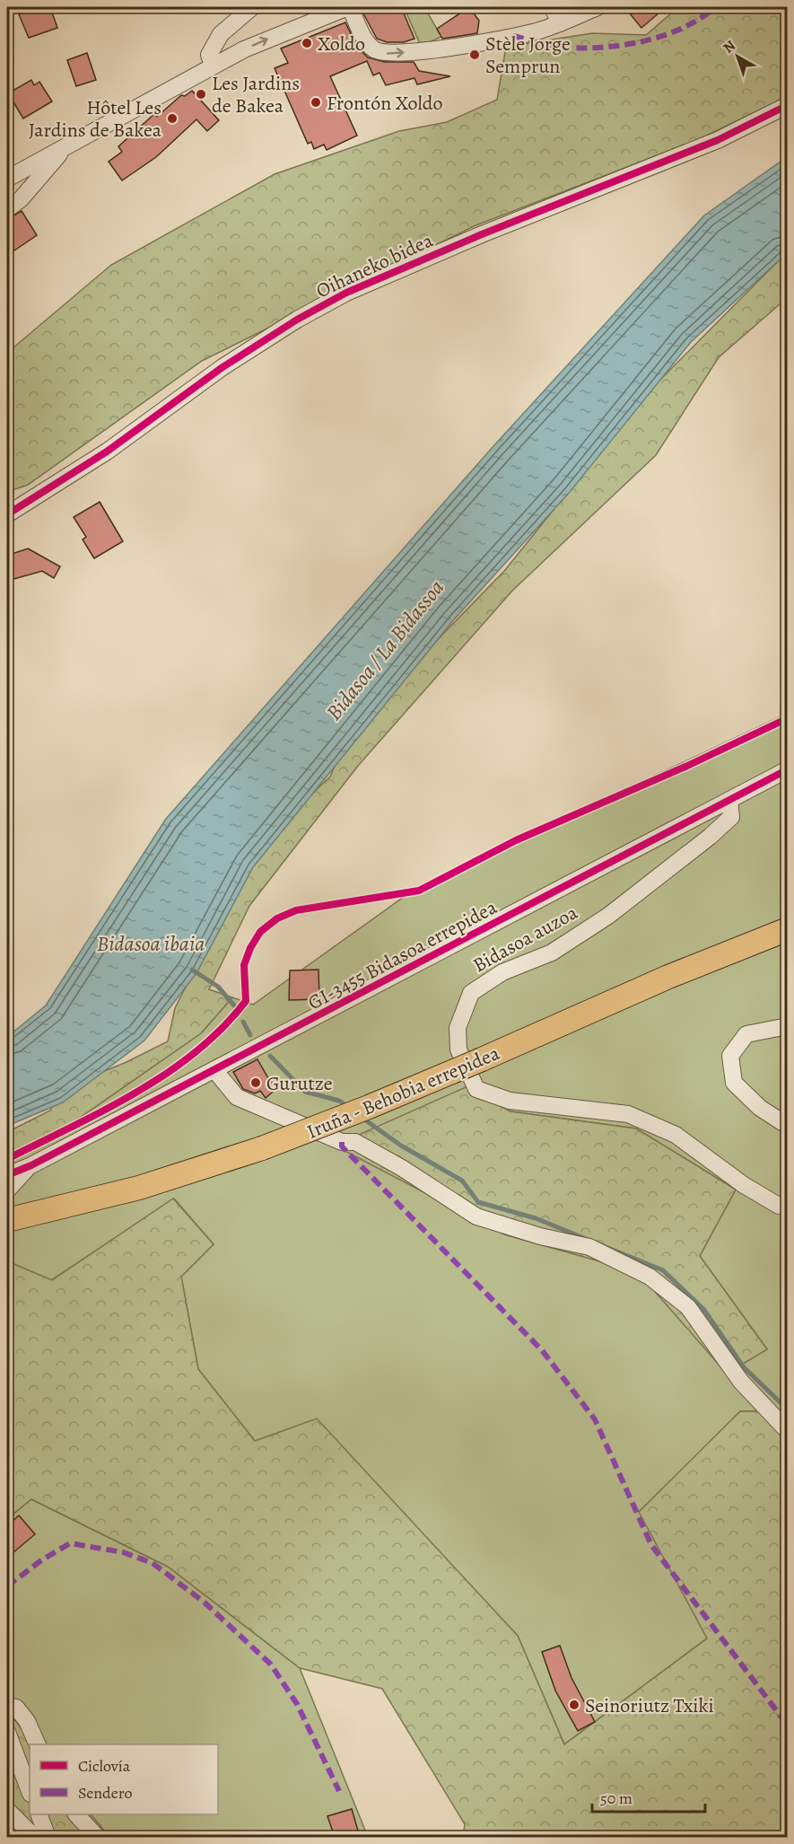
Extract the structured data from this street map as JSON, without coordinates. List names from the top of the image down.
{
  "streets": {
    "highway": ["Iruña - Behobia errepidea"],
    "street": ["Oihaneko bidea", "Bidasoa auzoa", "GI-3455 Bidasoa errepidea"]
  },
  "crossings": [
    ["Bidasoa auzoa", "GI-3455 Bidasoa errepidea"]
  ],
  "water": ["Bidasoa / La Bidassoa", "Bidasoa ibaia"],
  "places": [
    "Xoldo",
    "Stèle Jorge Semprun",
    "Les Jardins de Bakea",
    "Frontón Xoldo",
    "Hôtel Les Jardins de Bakea",
    "Gurutze",
    "Seinoriutz Txiki"
  ],
  "legend": ["Ciclovía", "Sendero"],
  "scale_bar": "50 m",
  "north": "top left"
}
